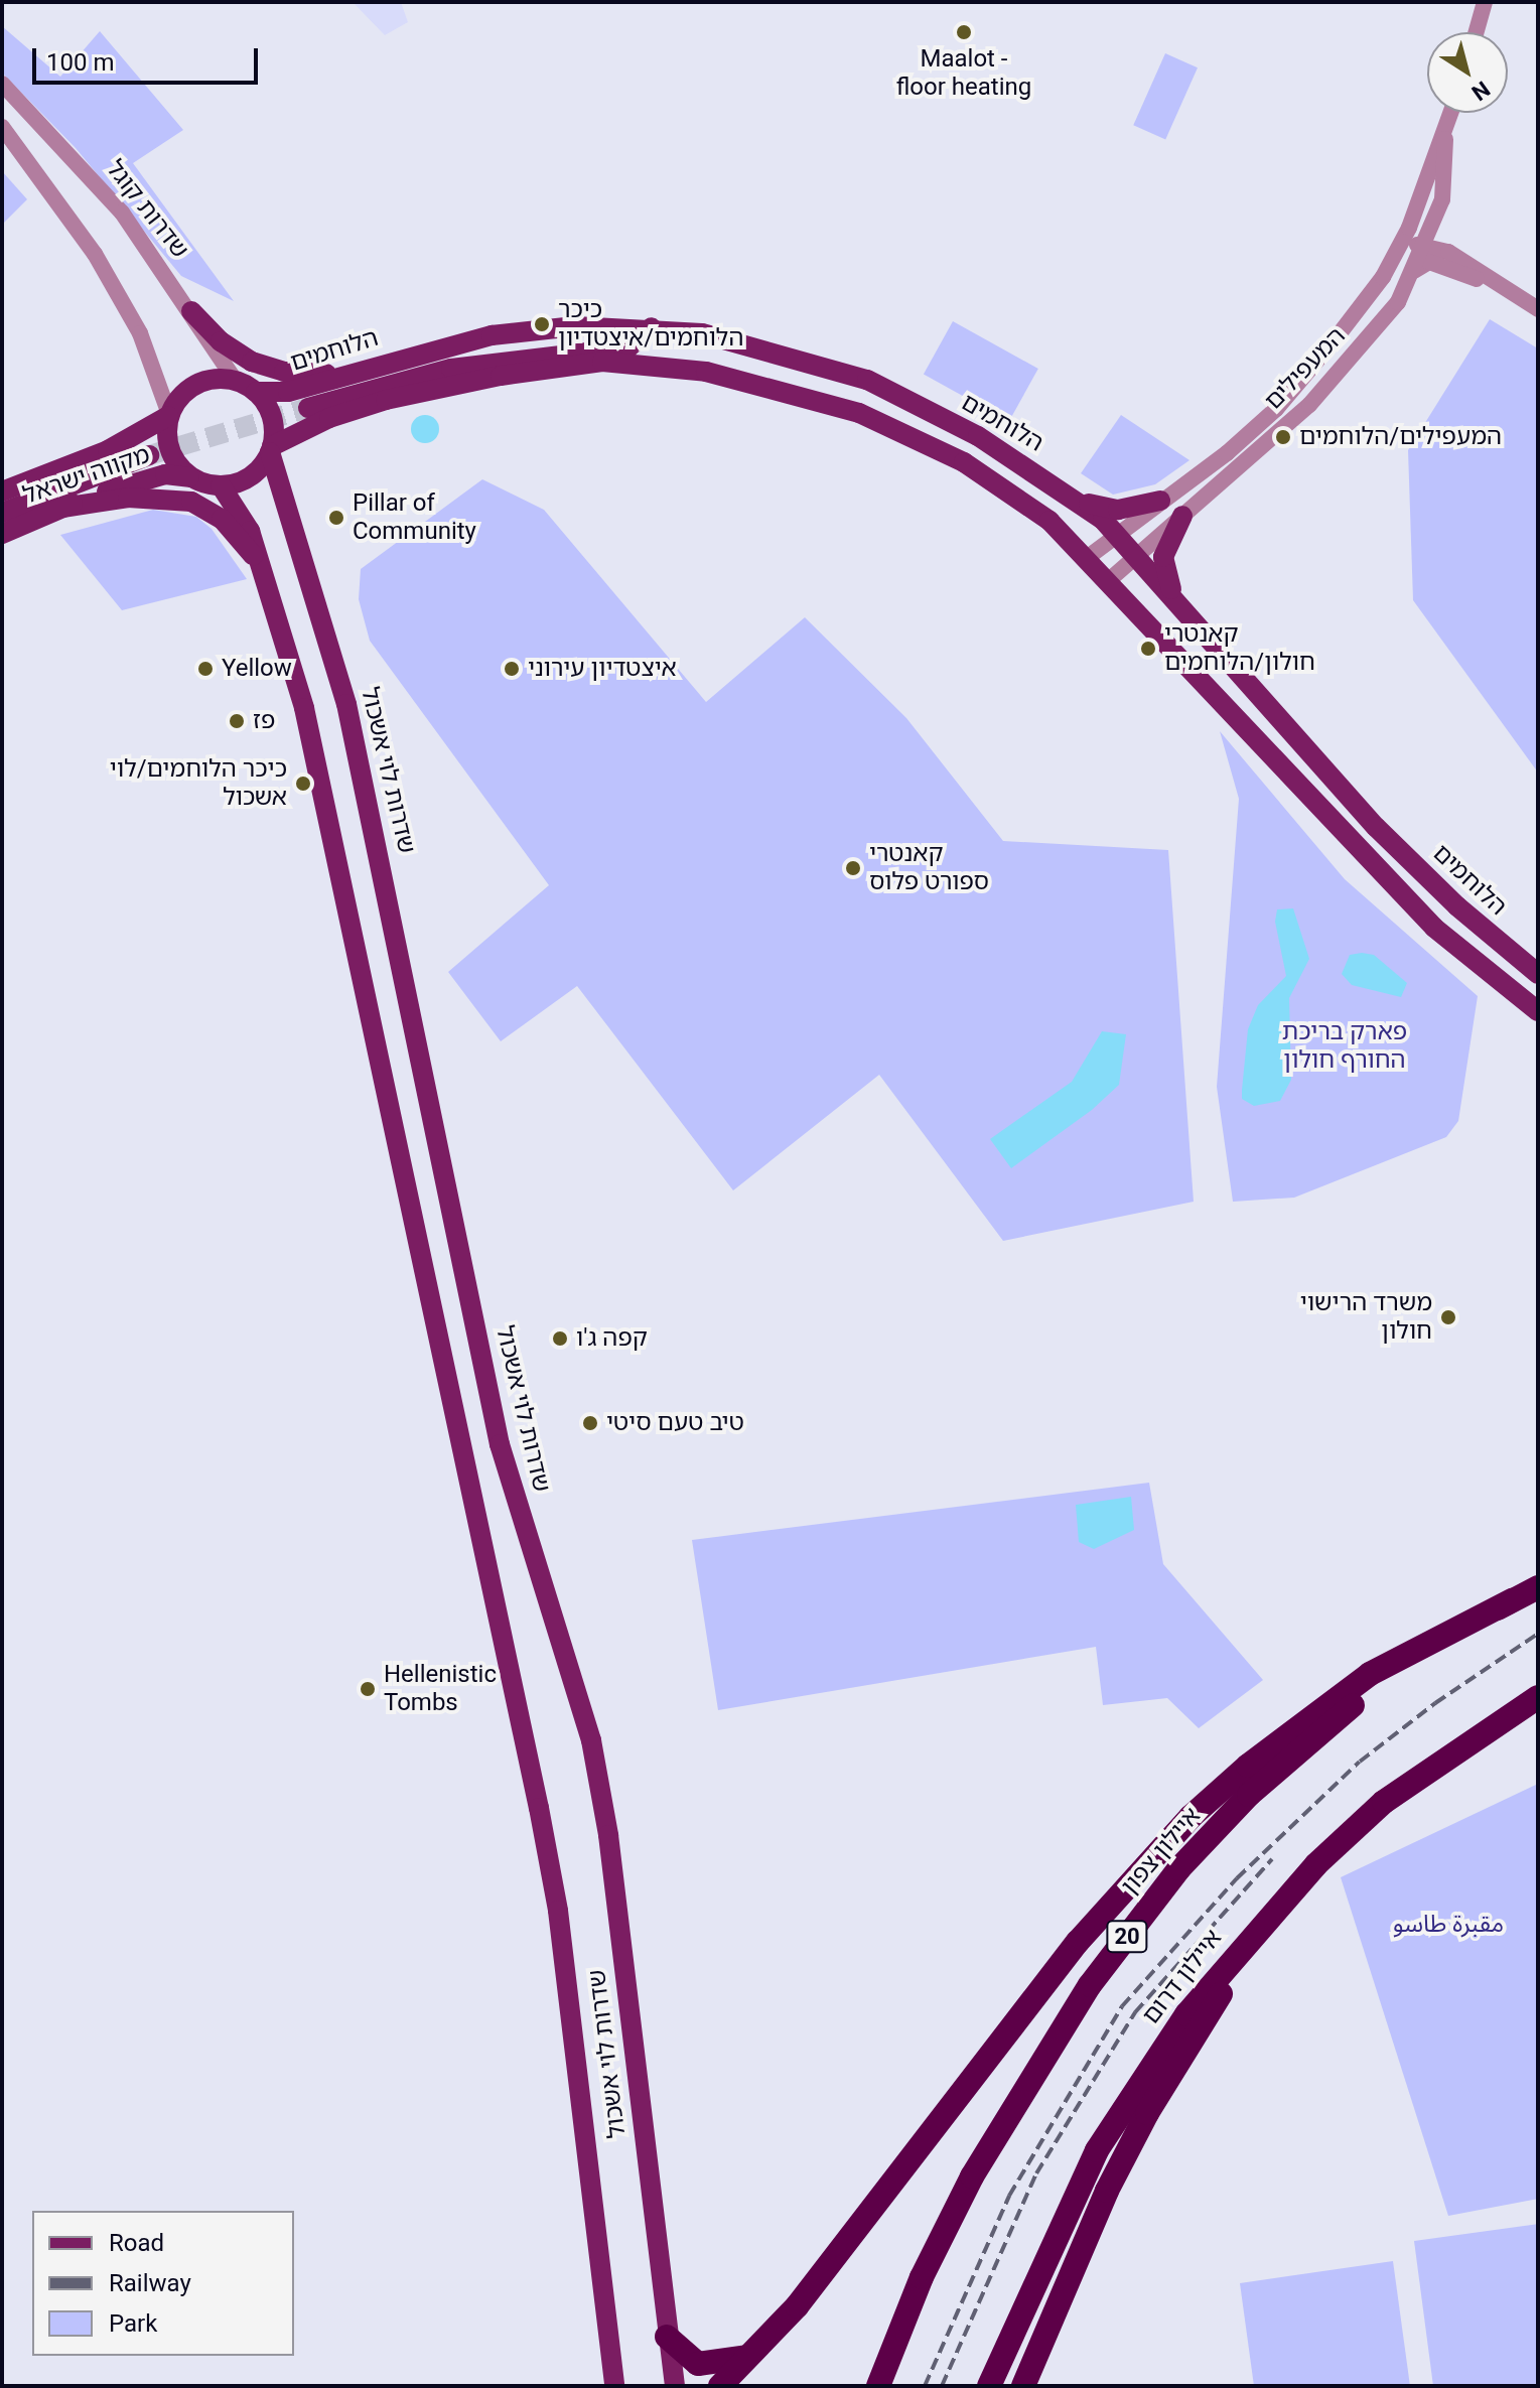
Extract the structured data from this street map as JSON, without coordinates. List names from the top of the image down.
{
  "streets": {
    "highway": ["איילון צפון", "20", "איילון דרום"],
    "main road": ["הלוחמים", "מקווה ישראל", "שדרות לוי אשכול"],
    "street": ["שדרות קוגל", "המעפילים"]
  },
  "crossings": [
    ["שדרות קוגל", "הלוחמים"],
    ["שדרות קוגל", "מקווה ישראל"],
    ["שדרות קוגל", "שדרות לוי אשכול"],
    ["הלוחמים", "המעפילים"],
    ["הלוחמים", "מקווה ישראל"],
    ["הלוחמים", "שדרות לוי אשכול"],
    ["מקווה ישראל", "שדרות לוי אשכול"]
  ],
  "parks": ["פארק בריכת החורף חולון", "مقبرة طاسو"],
  "places": [
    "Maalot - floor heating",
    "כיכר הלוחמים/איצטדיון",
    "המעפילים/הלוחמים",
    "Pillar of Community",
    "קאנטרי חולון/הלוחמים",
    "Yellow",
    "איצטדיון עירוני",
    "פז",
    "כיכר הלוחמים/לוי אשכול",
    "קאנטרי ספורט פלוס",
    "משרד הרישוי חולון",
    "קפה ג'ו",
    "טיב טעם סיטי",
    "Hellenistic Tombs"
  ],
  "legend": ["Road", "Railway", "Park"],
  "scale_bar": "100 m",
  "north": "bottom right"
}
